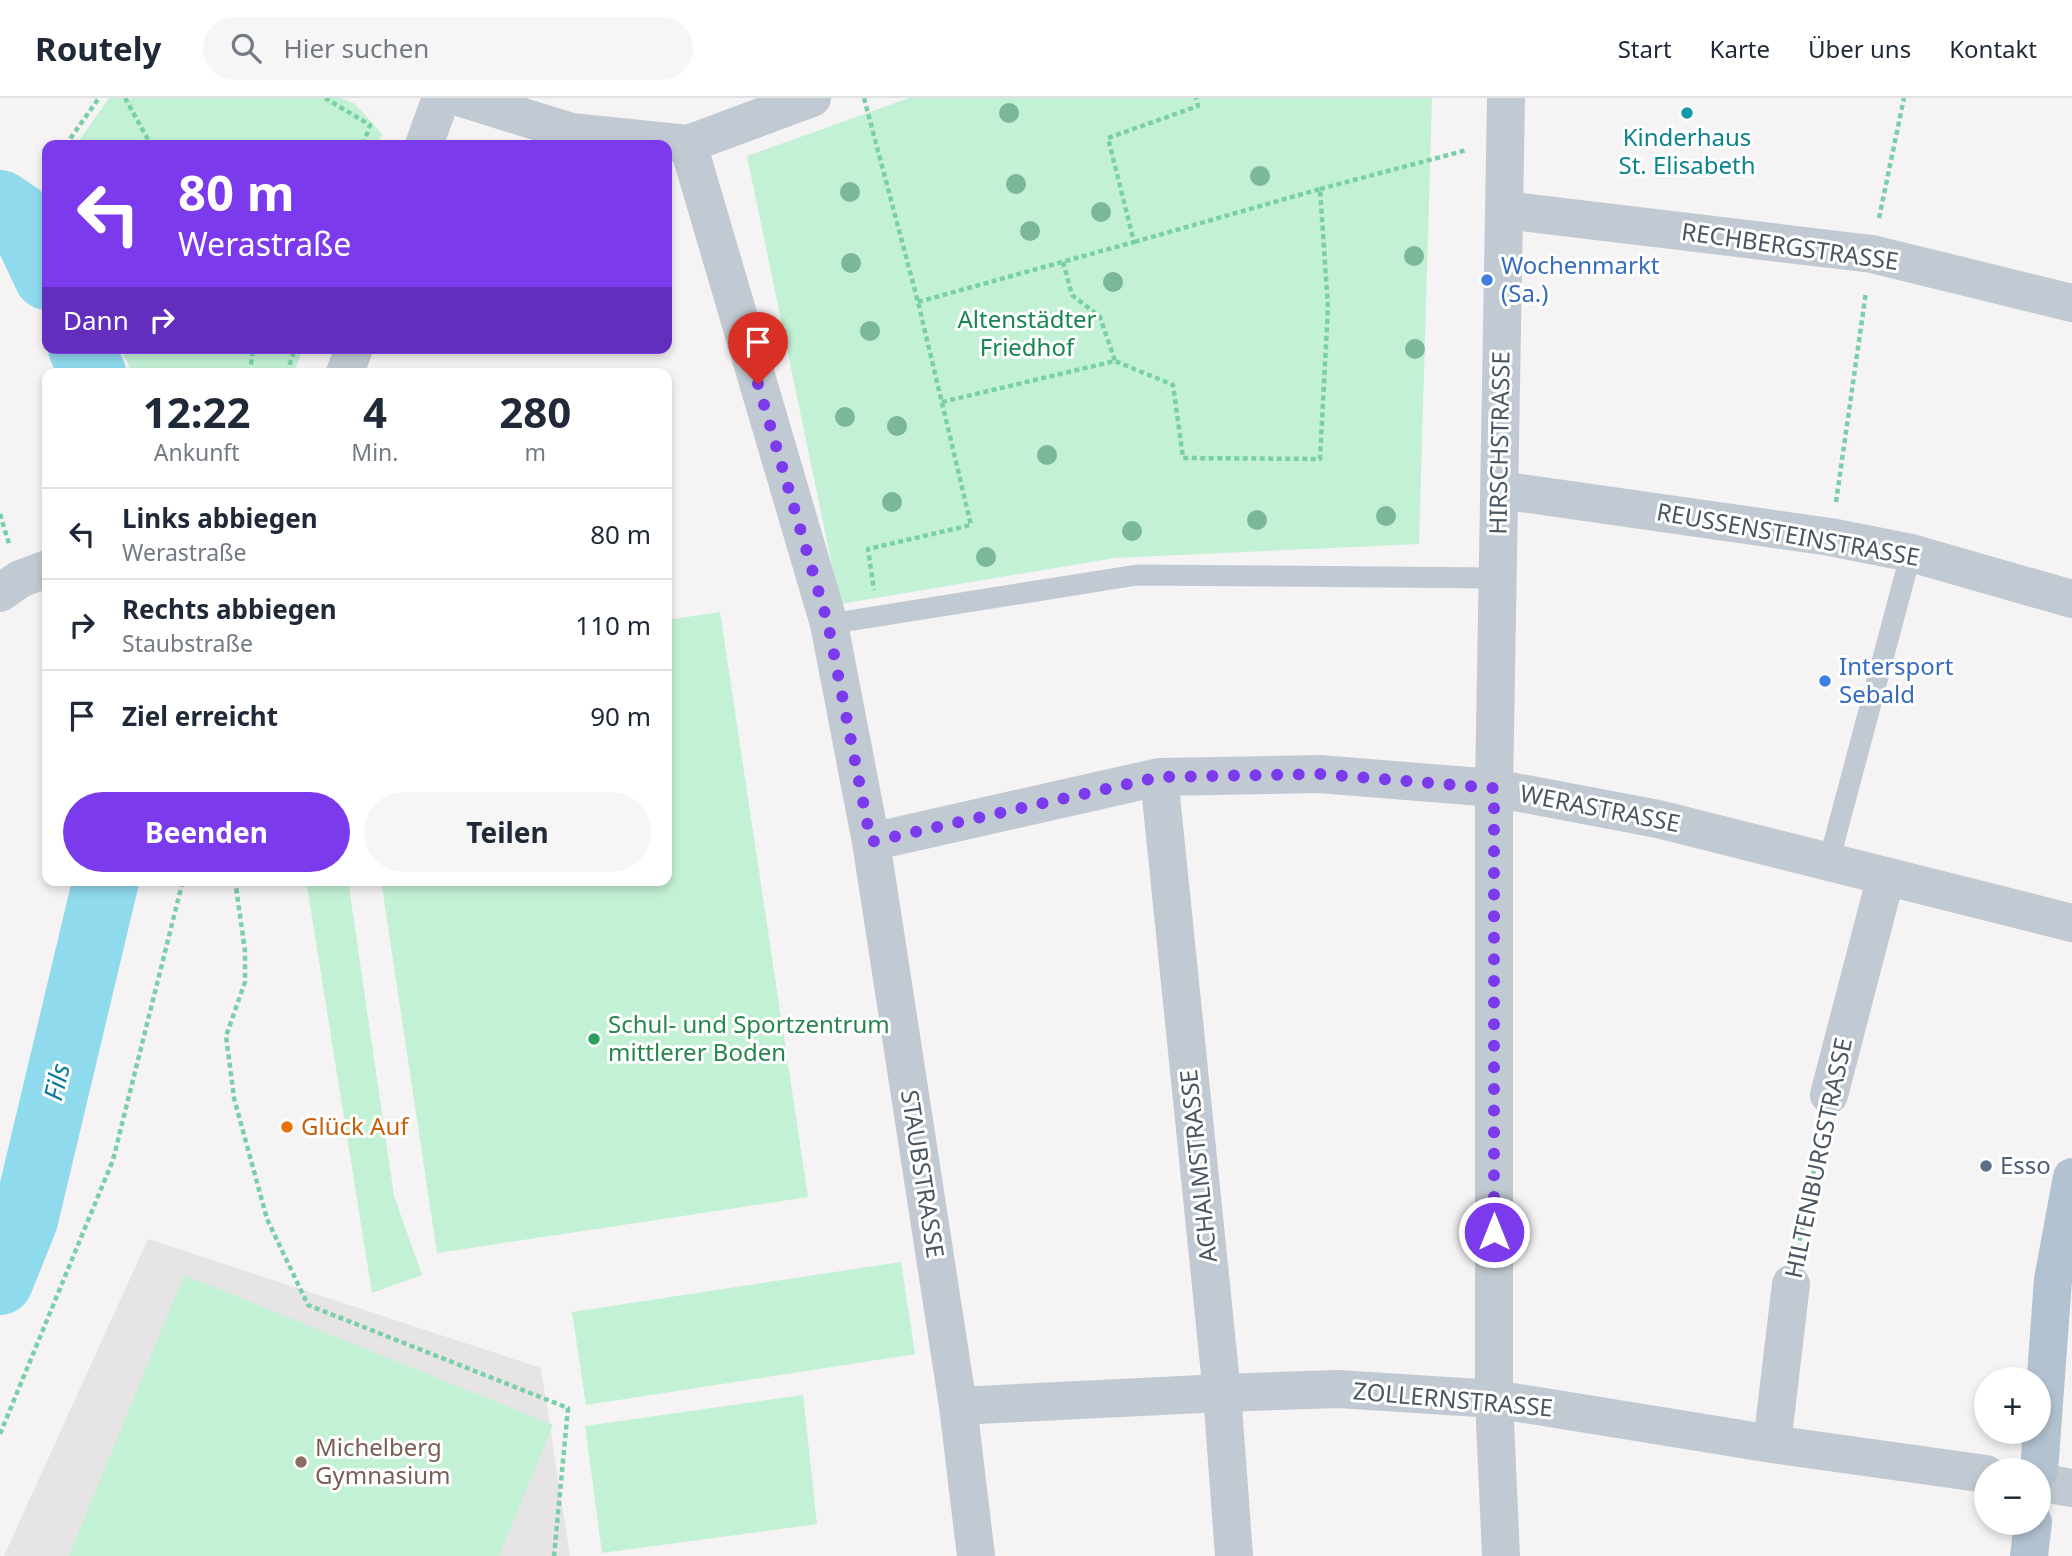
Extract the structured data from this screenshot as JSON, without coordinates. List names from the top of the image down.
{
  "streets": {
    "street": [
      "RECHBERGSTRASSE",
      "HIRSCHSTRASSE",
      "REUSSENSTEINSTRASSE",
      "WERASTRASSE",
      "HILTENBURGSTRASSE",
      "ACHALMSTRASSE",
      "STAUBSTRASSE",
      "ZOLLERNSTRASSE"
    ]
  },
  "crossings": [
    ["RECHBERGSTRASSE", "HIRSCHSTRASSE"],
    ["HIRSCHSTRASSE", "REUSSENSTEINSTRASSE"],
    ["HIRSCHSTRASSE", "WERASTRASSE"],
    ["HIRSCHSTRASSE", "ZOLLERNSTRASSE"],
    ["WERASTRASSE", "HILTENBURGSTRASSE"],
    ["WERASTRASSE", "ACHALMSTRASSE"],
    ["WERASTRASSE", "STAUBSTRASSE"],
    ["HILTENBURGSTRASSE", "ZOLLERNSTRASSE"],
    ["ACHALMSTRASSE", "ZOLLERNSTRASSE"],
    ["STAUBSTRASSE", "ZOLLERNSTRASSE"]
  ],
  "water": ["Fils"],
  "parks": ["Altenstädter Friedhof"],
  "places": [
    "Kinderhaus St. Elisabeth",
    "Wochenmarkt (Sa.)",
    "Intersport Sebald",
    "Schul- und Sportzentrum mittlerer Boden",
    "Glück Auf",
    "Esso",
    "Michelberg Gymnasium"
  ],
  "page": {
    "header": "Routely",
    "search": "Hier suchen",
    "nav": [
      "Start",
      "Karte",
      "Über uns",
      "Kontakt"
    ],
    "turn": ["80 m", "Werastraße"],
    "then": "Dann",
    "eta": [
      "12:22",
      "Ankunft",
      "4",
      "Min.",
      "280",
      "m"
    ],
    "list": [
      {
        "name": "Links abbiegen",
        "note": "Werastraße",
        "value": "80 m"
      },
      {
        "name": "Rechts abbiegen",
        "note": "Staubstraße",
        "value": "110 m"
      },
      {
        "name": "Ziel erreicht",
        "value": "90 m"
      }
    ],
    "buttons": ["Beenden", "Teilen"],
    "map_buttons": ["+", "−"]
  }
}
